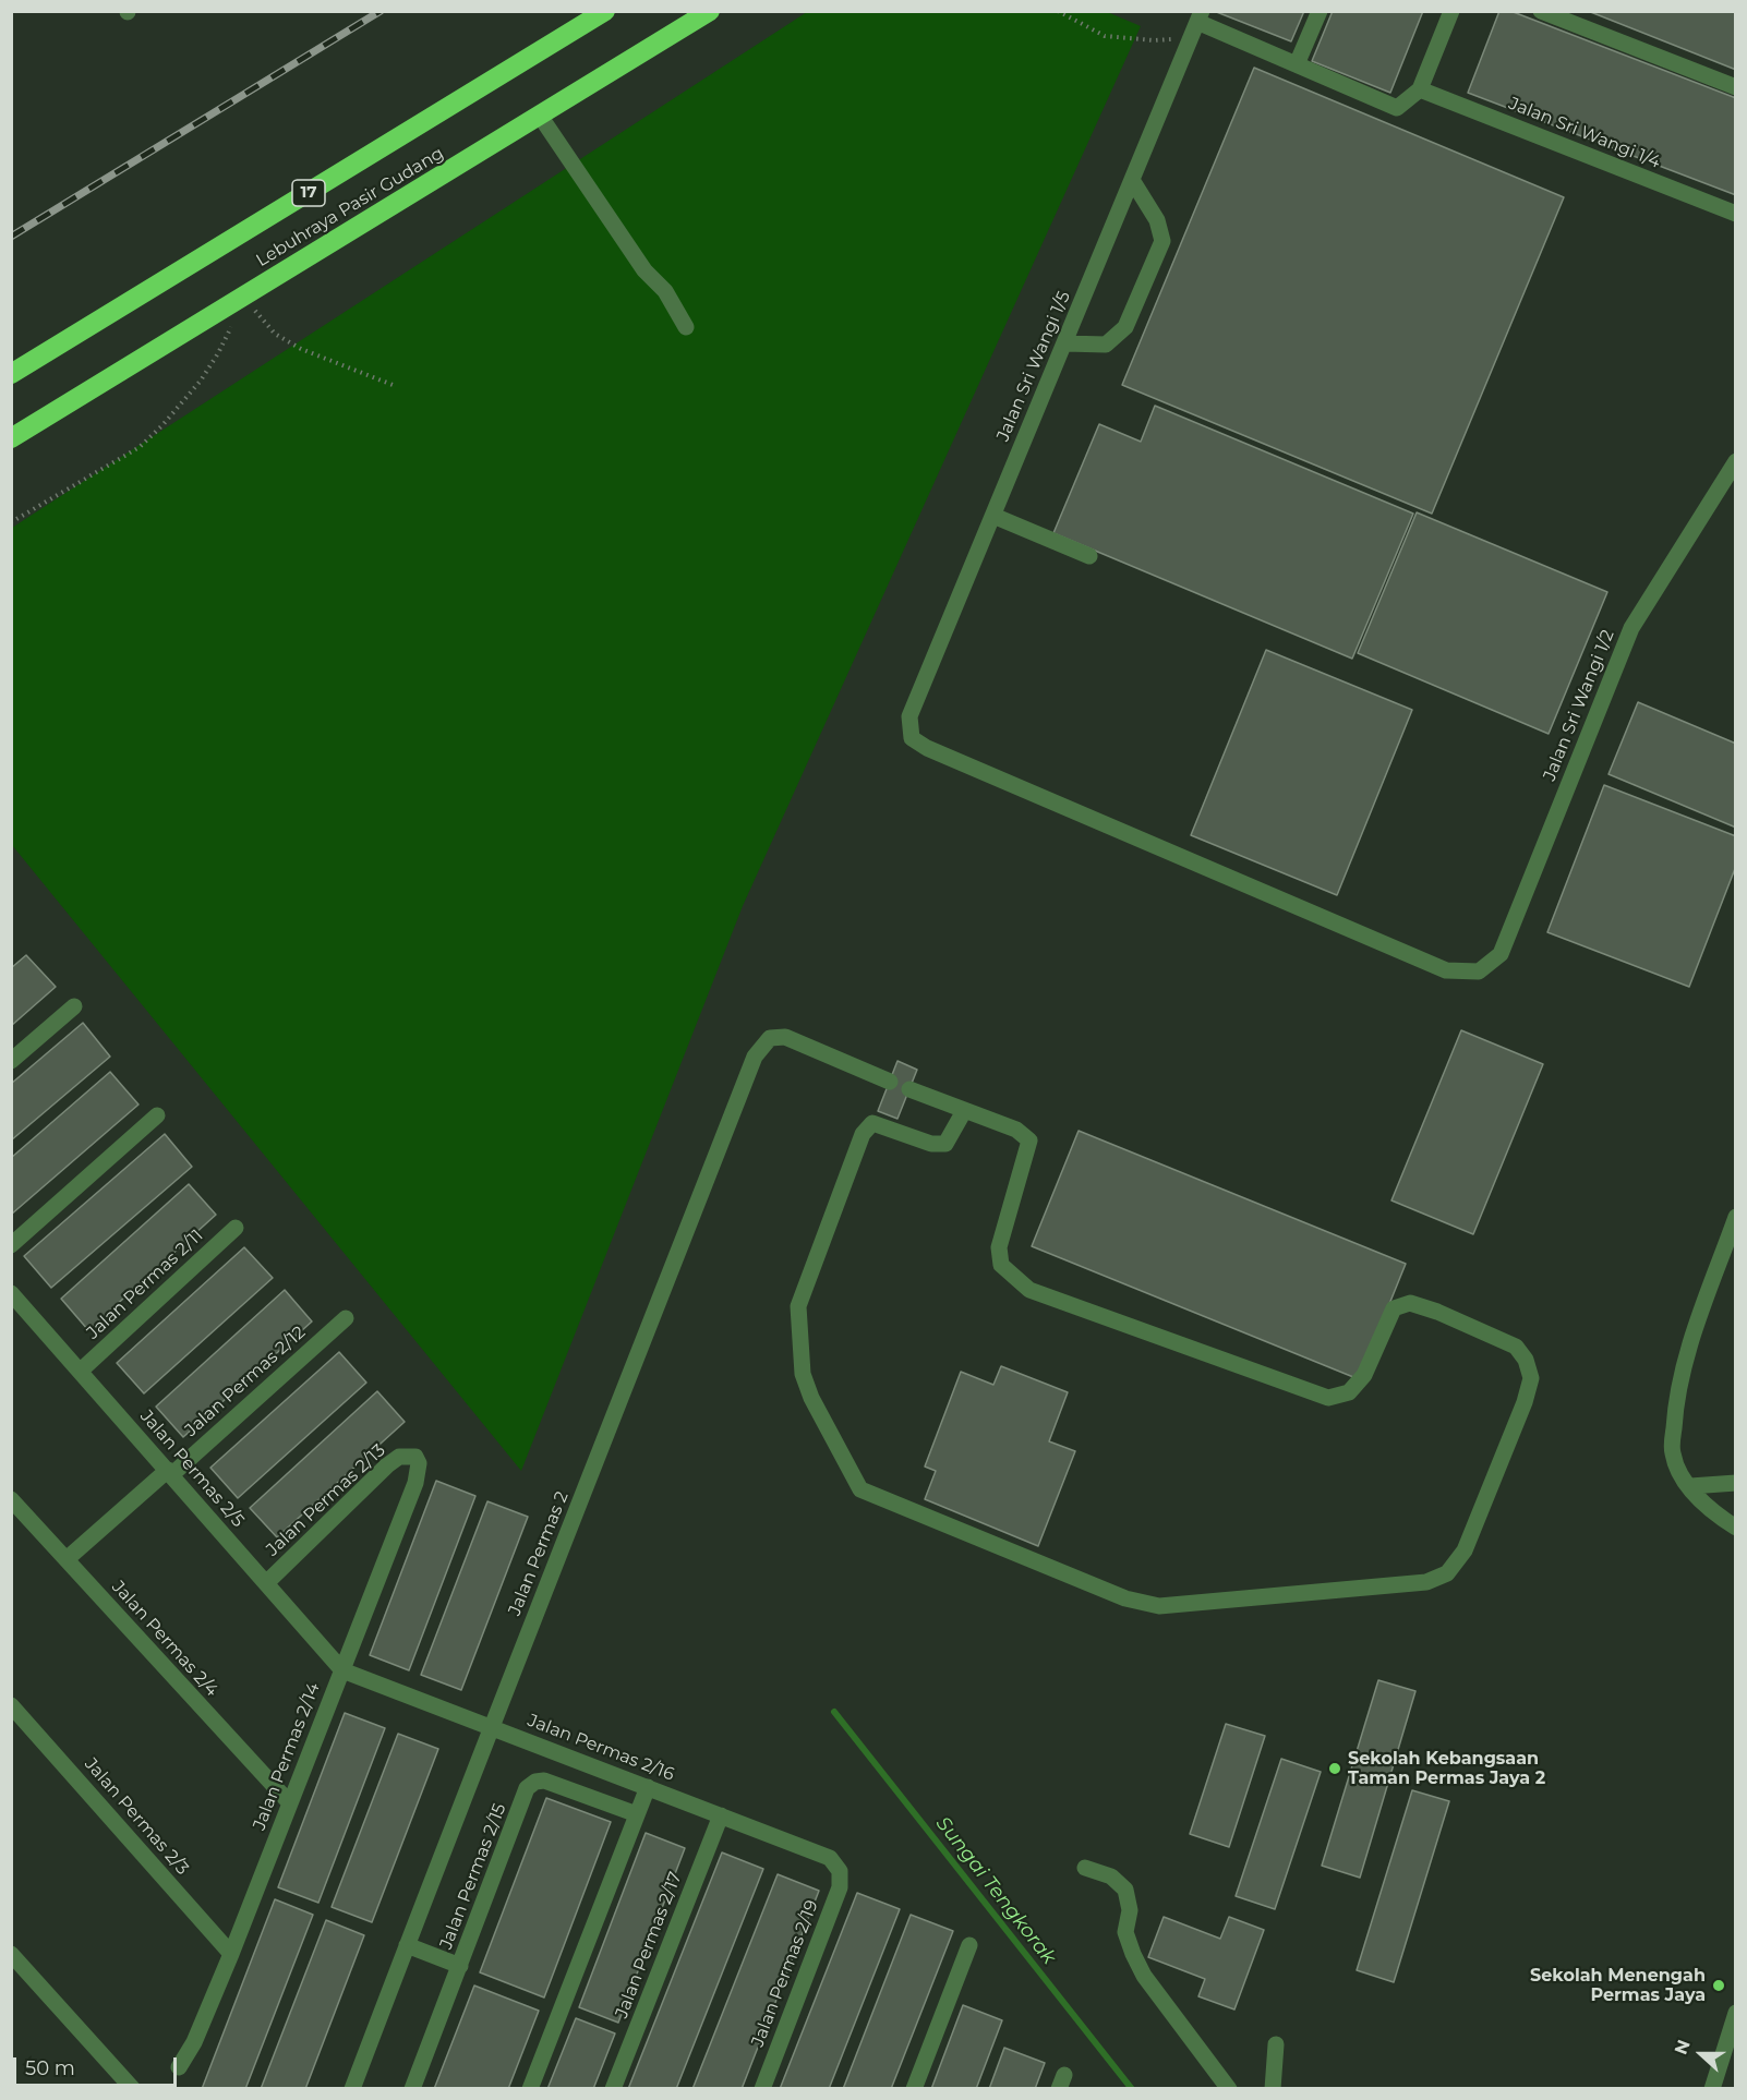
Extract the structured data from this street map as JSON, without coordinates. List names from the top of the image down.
{
  "streets": {
    "highway": ["17", "Lebuhraya Pasir Gudang"],
    "street": [
      "Jalan Sri Wangi 1/4",
      "Jalan Sri Wangi 1/5",
      "Jalan Sri Wangi 1/2",
      "Jalan Permas 2/11",
      "Jalan Permas 2/12",
      "Jalan Permas 2/5",
      "Jalan Permas 2/13",
      "Jalan Permas 2",
      "Jalan Permas 2/4",
      "Jalan Permas 2/16",
      "Jalan Permas 2/14",
      "Jalan Permas 2/3",
      "Jalan Permas 2/15",
      "Jalan Permas 2/17",
      "Jalan Permas 2/19"
    ]
  },
  "crossings": [
    ["Jalan Sri Wangi 1/5", "Jalan Sri Wangi 1/2"],
    ["Jalan Permas 2/11", "Jalan Permas 2/5"],
    ["Jalan Permas 2/12", "Jalan Permas 2/5"],
    ["Jalan Permas 2/12", "Jalan Permas 2/4"],
    ["Jalan Permas 2/5", "Jalan Permas 2/13"],
    ["Jalan Permas 2/5", "Jalan Permas 2/16"],
    ["Jalan Permas 2/5", "Jalan Permas 2/14"],
    ["Jalan Permas 2/13", "Jalan Permas 2/14"],
    ["Jalan Permas 2", "Jalan Permas 2/16"],
    ["Jalan Permas 2/4", "Jalan Permas 2/14"],
    ["Jalan Permas 2/16", "Jalan Permas 2/14"],
    ["Jalan Permas 2/16", "Jalan Permas 2/17"],
    ["Jalan Permas 2/16", "Jalan Permas 2/19"],
    ["Jalan Permas 2/14", "Jalan Permas 2/3"]
  ],
  "water": ["Sungai Tengkorak"],
  "places": ["Sekolah Kebangsaan Taman Permas Jaya 2", "Sekolah Menengah Permas Jaya"],
  "scale_bar": "50 m",
  "north": "left"
}
